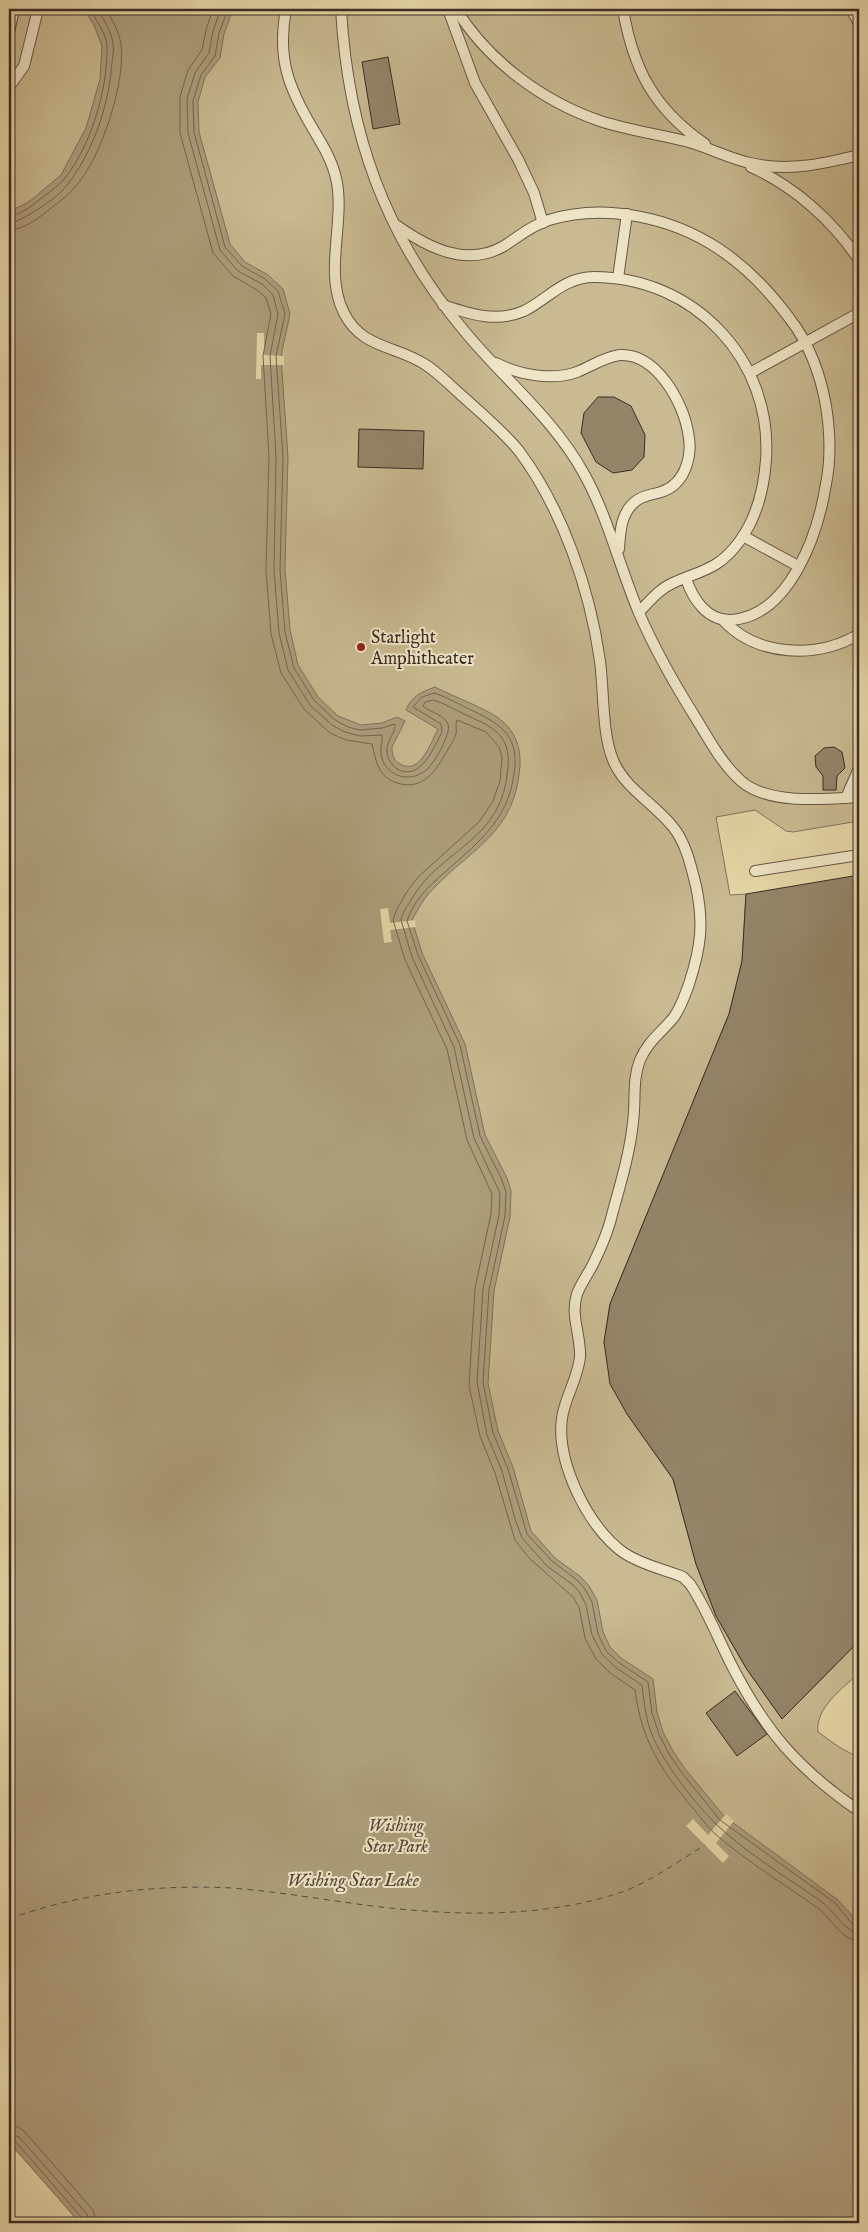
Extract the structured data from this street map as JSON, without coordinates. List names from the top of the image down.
{
  "water": ["Wishing Star Lake"],
  "parks": ["Wishing Star Park"],
  "places": ["Starlight Amphitheater"]
}
